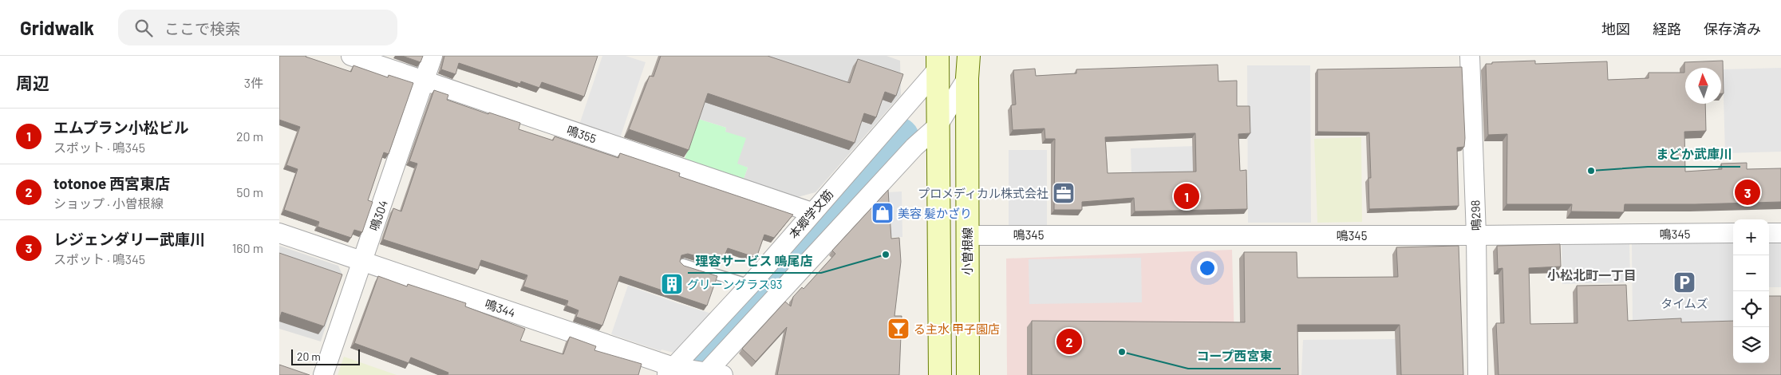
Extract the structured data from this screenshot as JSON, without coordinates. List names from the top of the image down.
{
  "streets": {
    "street": [
      "鳴355",
      "本郷学文筋",
      "鳴304",
      "鳴298",
      "鳴345",
      "小曽根線",
      "鳴344"
    ]
  },
  "crossings": [
    ["鳴355", "本郷学文筋"],
    ["鳴355", "鳴304"],
    ["本郷学文筋", "鳴344"],
    ["鳴304", "鳴344"],
    ["鳴298", "鳴345"],
    ["鳴345", "小曽根線"]
  ],
  "districts": ["小松北町一丁目"],
  "places": {
    "other": ["まどか武庫川", "理容サービス 鳴尾店", "コープ西宮東"],
    "office": ["プロメディカル株式会社"],
    "shop": ["美容 髪かざり"],
    "parking": ["タイムズ"],
    "building": ["グリーングラス93"],
    "bar": ["る主水 甲子園店"]
  },
  "scale_bar": "20 m",
  "north": "top",
  "page": {
    "header": "Gridwalk",
    "search": "ここで検索",
    "nav": ["地図", "経路", "保存済み"],
    "heading": ["周辺", "3件"],
    "list": [
      {
        "mark": "1",
        "name": "エムプラン小松ビル",
        "note": "スポット · 鳴345",
        "value": "20 m"
      },
      {
        "mark": "2",
        "name": "totonoe 西宮東店",
        "note": "ショップ · 小曽根線",
        "value": "50 m"
      },
      {
        "mark": "3",
        "name": "レジェンダリー武庫川",
        "note": "スポット · 鳴345",
        "value": "160 m"
      }
    ],
    "pins": ["3", "1", "2"],
    "map_buttons": ["+", "−"],
    "scale": "20 m"
  }
}
